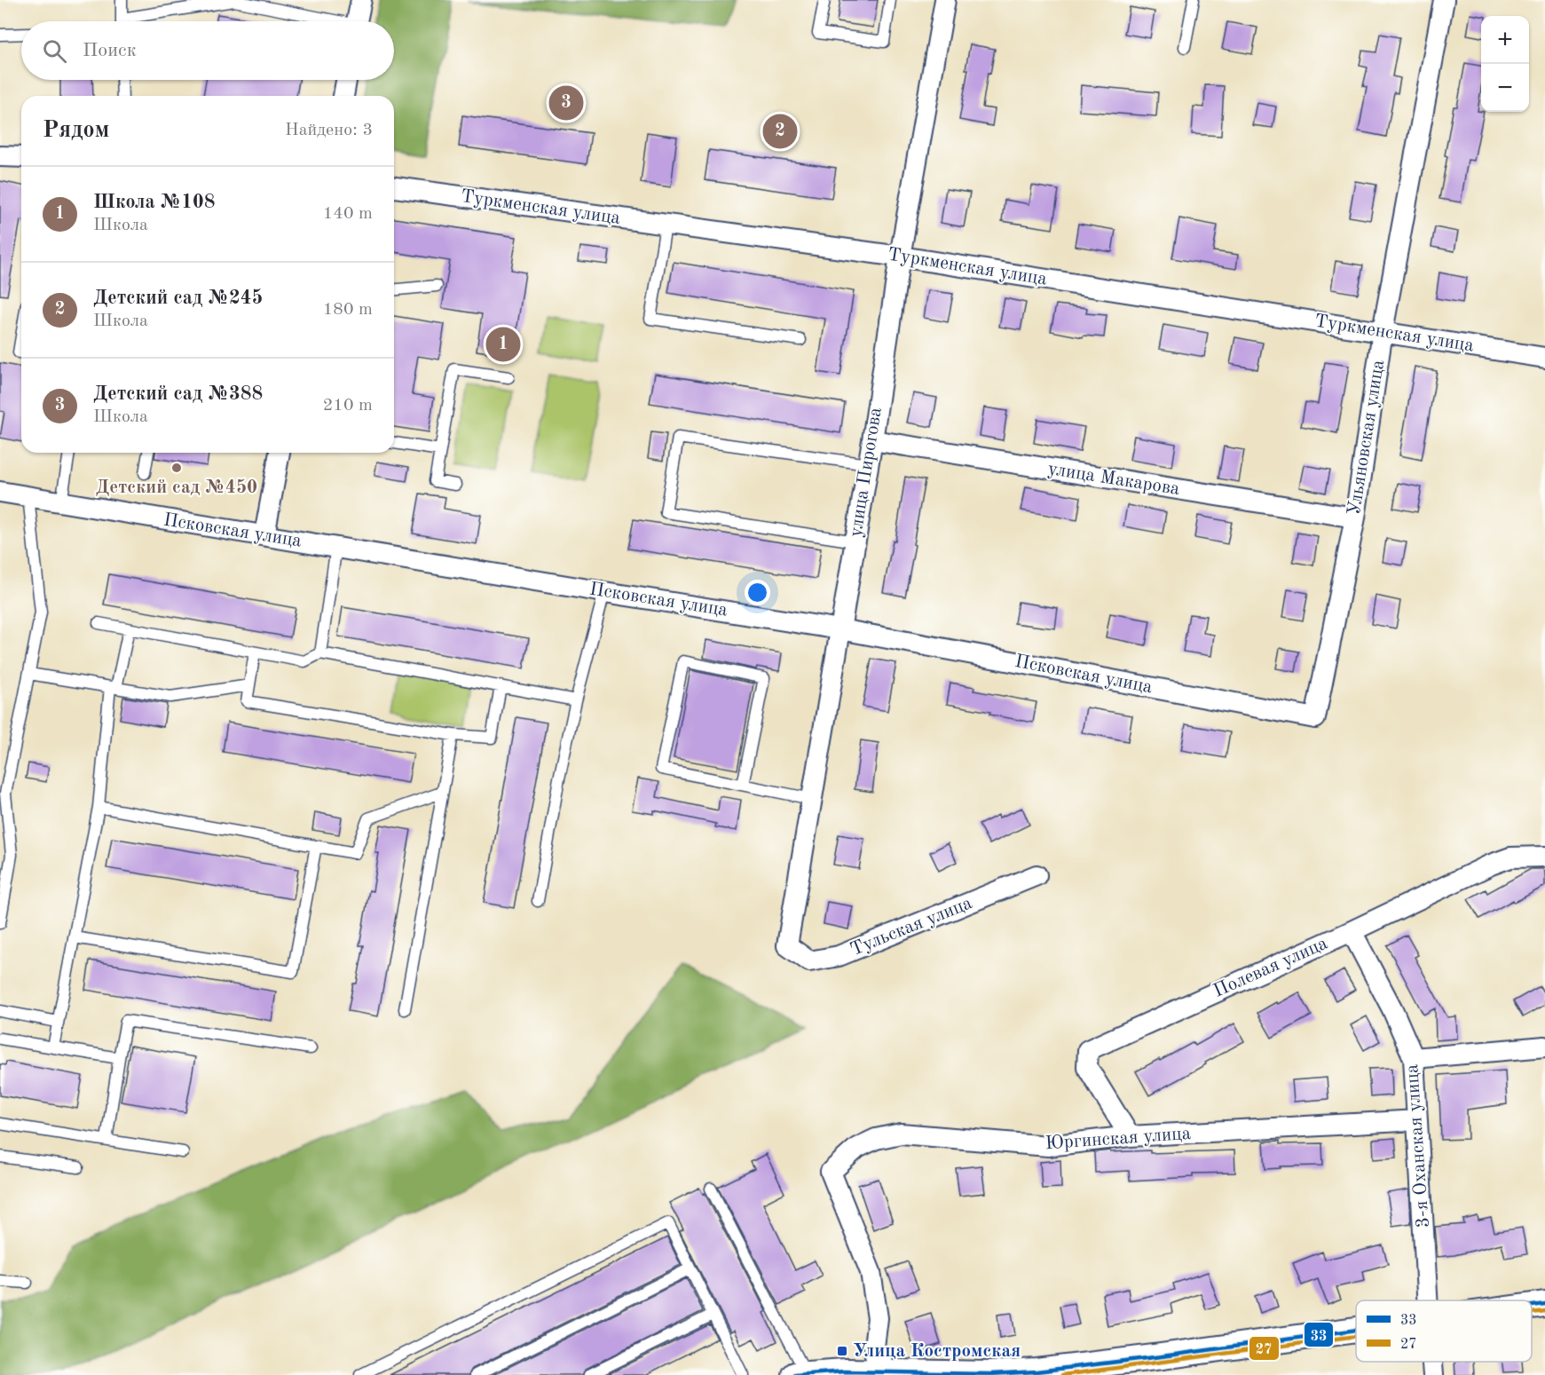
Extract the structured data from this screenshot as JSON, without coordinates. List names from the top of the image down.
{
  "streets": {
    "street": [
      "Туркменская улица",
      "Ульяновская улица",
      "улица Пирогова",
      "улица Макарова",
      "Псковская улица",
      "Тульская улица",
      "Полевая улица",
      "Юргинская улица",
      "3-я Оханская улица"
    ]
  },
  "crossings": [
    ["Туркменская улица", "Ульяновская улица"],
    ["Туркменская улица", "улица Пирогова"],
    ["Ульяновская улица", "улица Макарова"],
    ["Ульяновская улица", "Псковская улица"],
    ["улица Пирогова", "улица Макарова"],
    ["улица Пирогова", "Псковская улица"],
    ["улица Пирогова", "Тульская улица"],
    ["Полевая улица", "Юргинская улица"],
    ["Полевая улица", "3-я Оханская улица"],
    ["Юргинская улица", "3-я Оханская улица"]
  ],
  "places": {
    "other": ["Детский сад №450"],
    "transit": ["Улица Костромская"]
  },
  "lines": ["transit line 33", "transit line 27"],
  "legend": ["33", "27"],
  "page": {
    "map_buttons": ["+", "−"],
    "search": "Поиск",
    "pins": ["3", "2", "1"],
    "heading": ["Рядом", "Найдено: 3"],
    "list": [
      {
        "mark": "1",
        "name": "Школа №108",
        "note": "Школа",
        "value": "140 m"
      },
      {
        "mark": "2",
        "name": "Детский сад №245",
        "note": "Школа",
        "value": "180 m"
      },
      {
        "mark": "3",
        "name": "Детский сад №388",
        "note": "Школа",
        "value": "210 m"
      }
    ]
  }
}
